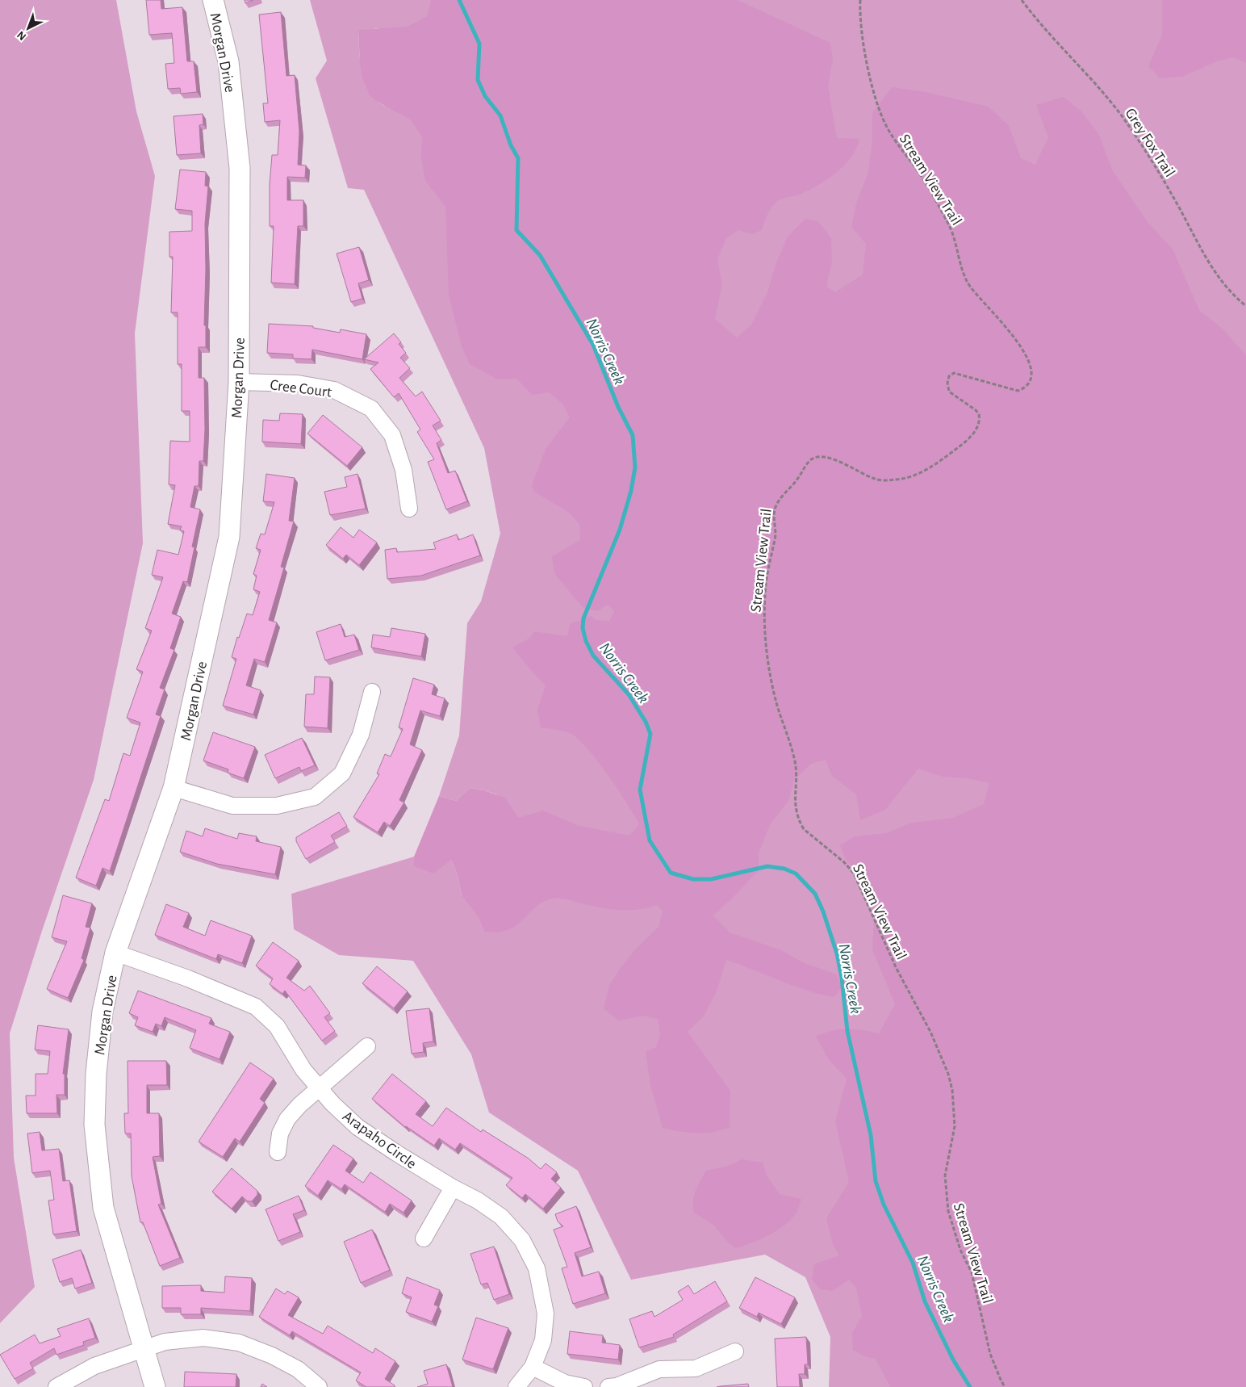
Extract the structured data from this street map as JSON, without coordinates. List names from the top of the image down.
{
  "streets": {
    "street": ["Morgan Drive", "Cree Court", "Arapaho Circle"],
    "path": ["Grey Fox Trail", "Stream View Trail"]
  },
  "crossings": [
    ["Morgan Drive", "Cree Court"],
    ["Morgan Drive", "Arapaho Circle"]
  ],
  "water": ["Norris Creek"],
  "north": "bottom left"
}
